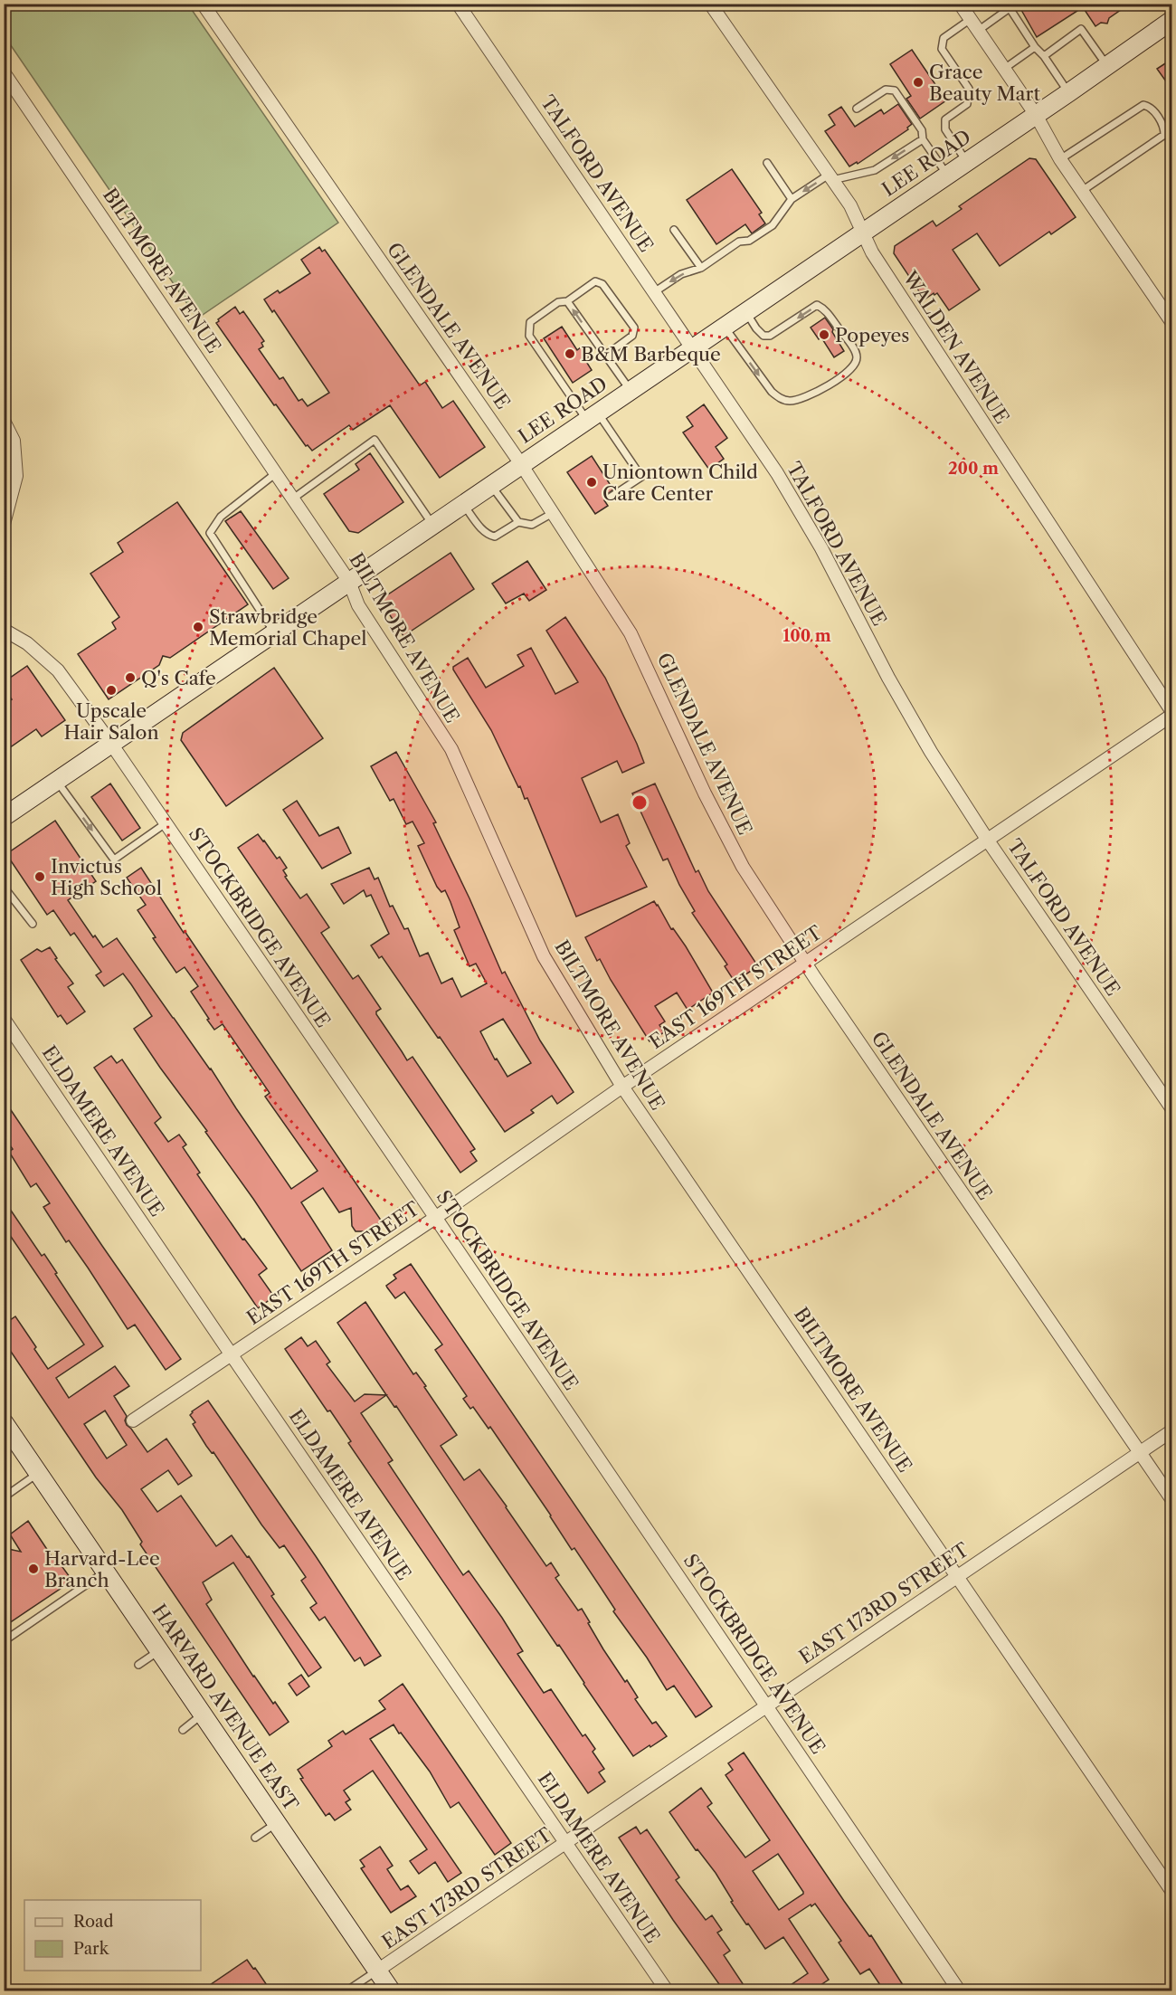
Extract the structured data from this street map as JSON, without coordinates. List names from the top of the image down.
{
  "streets": {
    "main road": ["LEE ROAD", "HARVARD AVENUE EAST"],
    "street": [
      "TALFORD AVENUE",
      "BILTMORE AVENUE",
      "GLENDALE AVENUE",
      "WALDEN AVENUE",
      "STOCKBRIDGE AVENUE",
      "EAST 169TH STREET",
      "ELDAMERE AVENUE",
      "EAST 173RD STREET"
    ]
  },
  "crossings": [
    ["LEE ROAD", "TALFORD AVENUE"],
    ["LEE ROAD", "BILTMORE AVENUE"],
    ["LEE ROAD", "GLENDALE AVENUE"],
    ["LEE ROAD", "WALDEN AVENUE"],
    ["LEE ROAD", "STOCKBRIDGE AVENUE"],
    ["TALFORD AVENUE", "EAST 169TH STREET"],
    ["BILTMORE AVENUE", "EAST 169TH STREET"],
    ["BILTMORE AVENUE", "EAST 173RD STREET"],
    ["GLENDALE AVENUE", "EAST 169TH STREET"],
    ["GLENDALE AVENUE", "EAST 173RD STREET"],
    ["WALDEN AVENUE", "EAST 169TH STREET"],
    ["STOCKBRIDGE AVENUE", "EAST 169TH STREET"],
    ["STOCKBRIDGE AVENUE", "EAST 173RD STREET"],
    ["EAST 169TH STREET", "ELDAMERE AVENUE"],
    ["ELDAMERE AVENUE", "EAST 173RD STREET"],
    ["EAST 173RD STREET", "HARVARD AVENUE EAST"]
  ],
  "places": [
    "Grace Beauty Mart",
    "Popeyes",
    "B&M Barbeque",
    "Uniontown Child Care Center",
    "Strawbridge Memorial Chapel",
    "Q's Cafe",
    "Upscale Hair Salon",
    "Invictus High School",
    "Harvard-Lee Branch"
  ],
  "legend": ["Road", "Park"],
  "rings": ["200 m", "100 m"]
}
